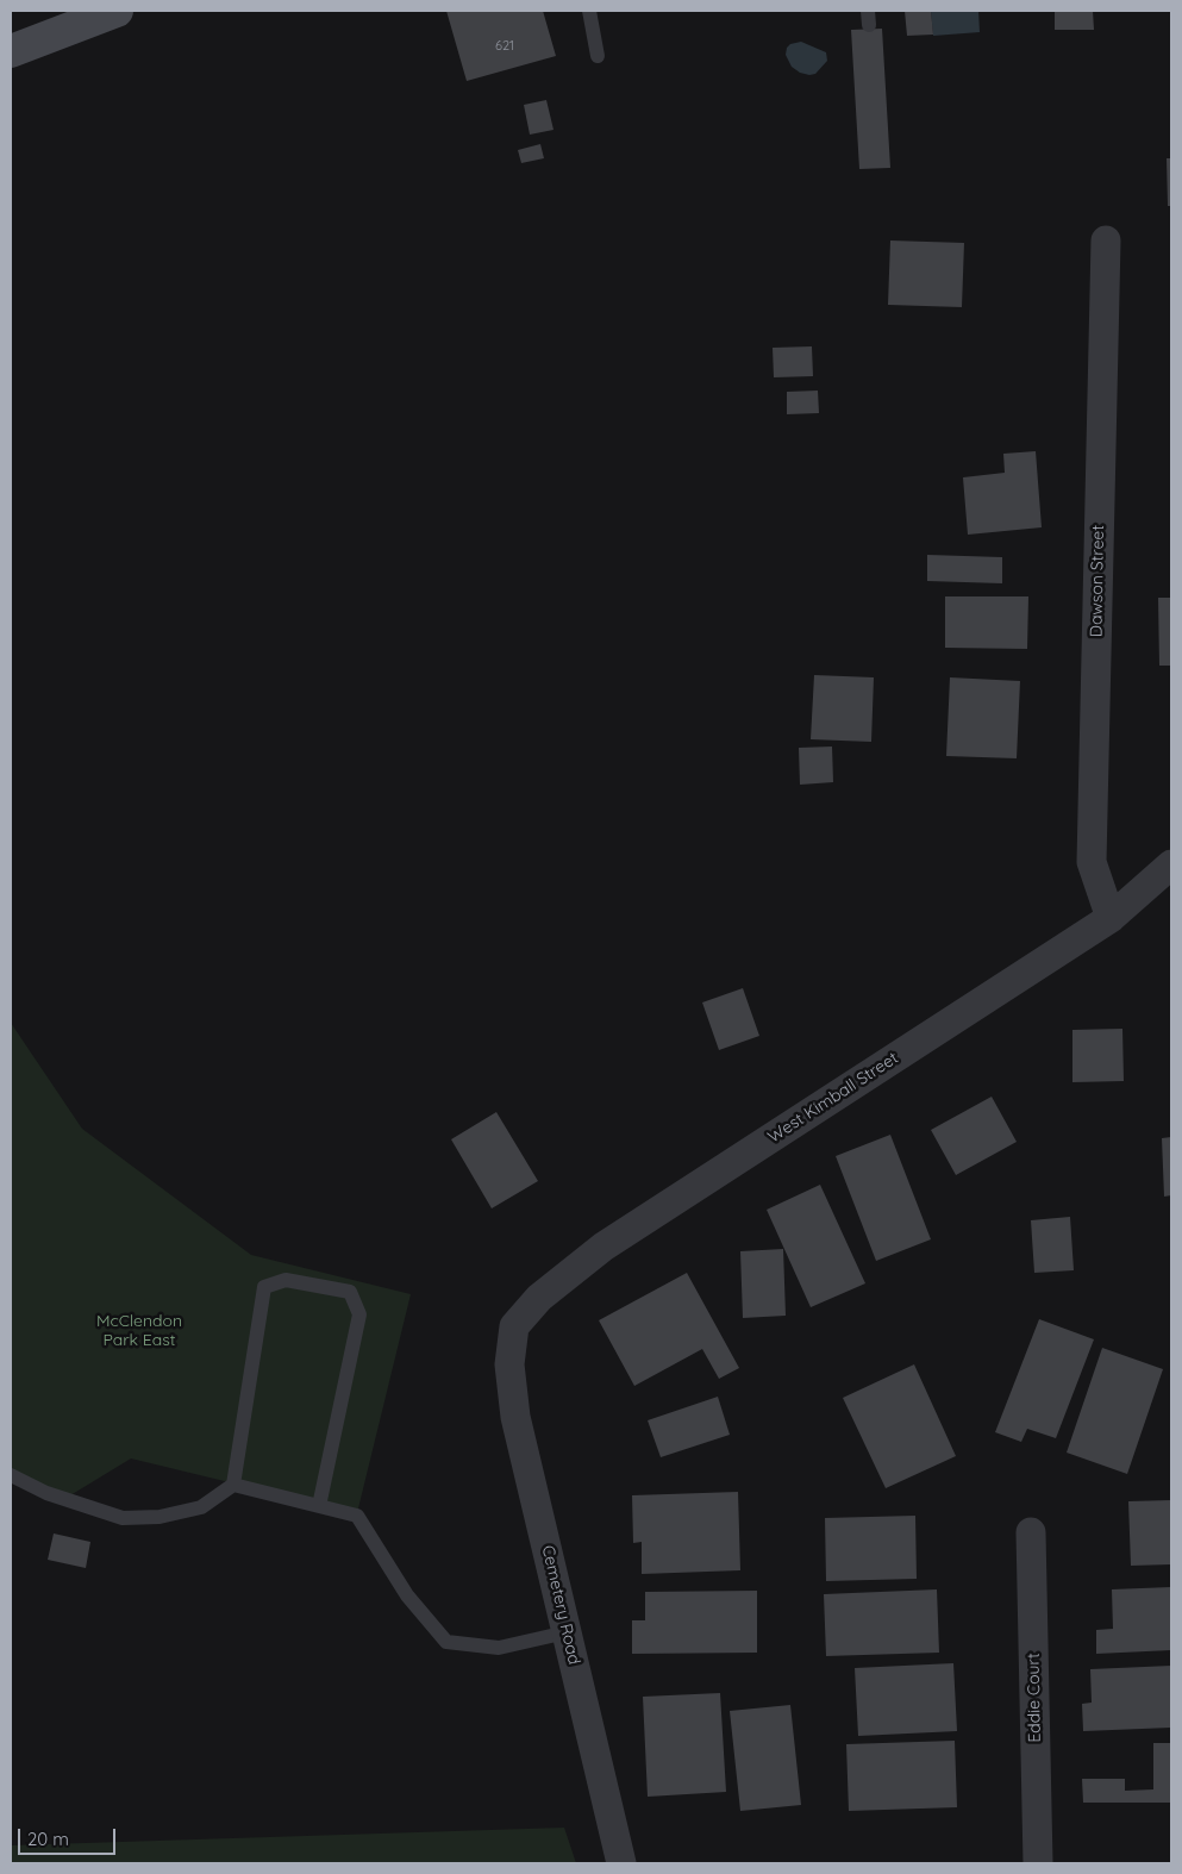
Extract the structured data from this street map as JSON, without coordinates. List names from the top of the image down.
{
  "streets": {
    "street": [
      "Dawson Street",
      "West Kimball Street",
      "Cemetery Road",
      "Eddie Court"
    ]
  },
  "crossings": [
    ["Dawson Street", "West Kimball Street"],
    ["West Kimball Street", "Cemetery Road"]
  ],
  "parks": ["McClendon Park East"],
  "house_numbers": ["621"],
  "scale_bar": "20 m"
}
